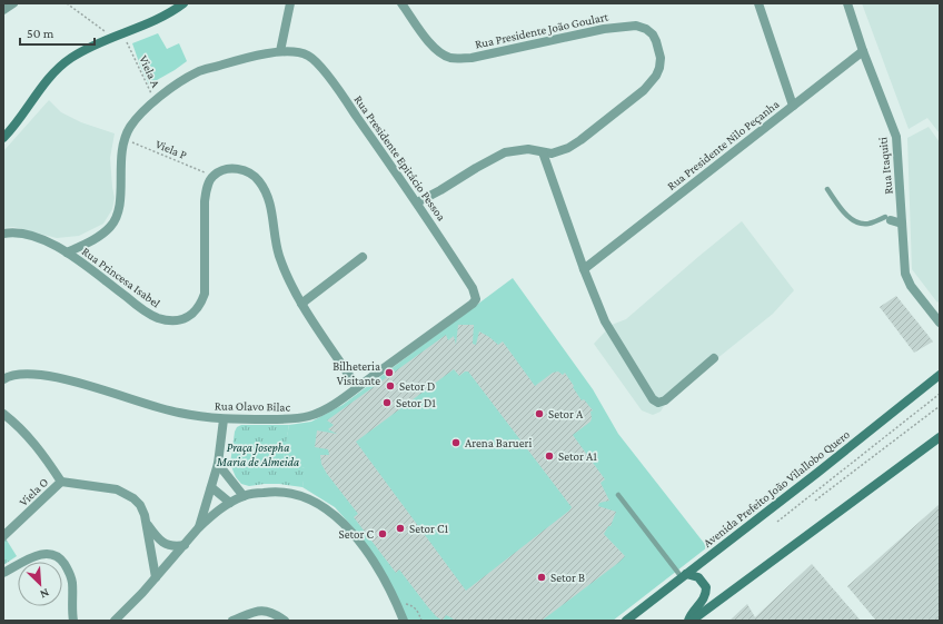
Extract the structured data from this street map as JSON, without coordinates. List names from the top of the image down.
{
  "streets": {
    "main road": ["Avenida Prefeito João Vilallobo Quero"],
    "street": [
      "Rua Presidente João Goulart",
      "Rua Presidente Nilo Peçanha",
      "Rua Presidente Epitácio Pessoa",
      "Rua Itaquiti",
      "Rua Princesa Isabel",
      "Rua Olavo Bilac",
      "Viela O"
    ],
    "path": ["Viela A", "Viela P"]
  },
  "crossings": [
    ["Rua Presidente João Goulart", "Rua Presidente Epitácio Pessoa"],
    ["Viela A", "Rua Presidente Epitácio Pessoa"],
    ["Viela P", "Rua Presidente Epitácio Pessoa"],
    ["Viela P", "Rua Princesa Isabel"],
    ["Rua Presidente Epitácio Pessoa", "Rua Olavo Bilac"]
  ],
  "parks": ["Praça Josepha Maria de Almeida"],
  "places": [
    "Bilheteria Visitante",
    "Setor D",
    "Setor D1",
    "Setor A",
    "Arena Barueri",
    "Setor A1",
    "Setor C1",
    "Setor C",
    "Setor B"
  ],
  "scale_bar": "50 m",
  "north": "bottom right"
}
